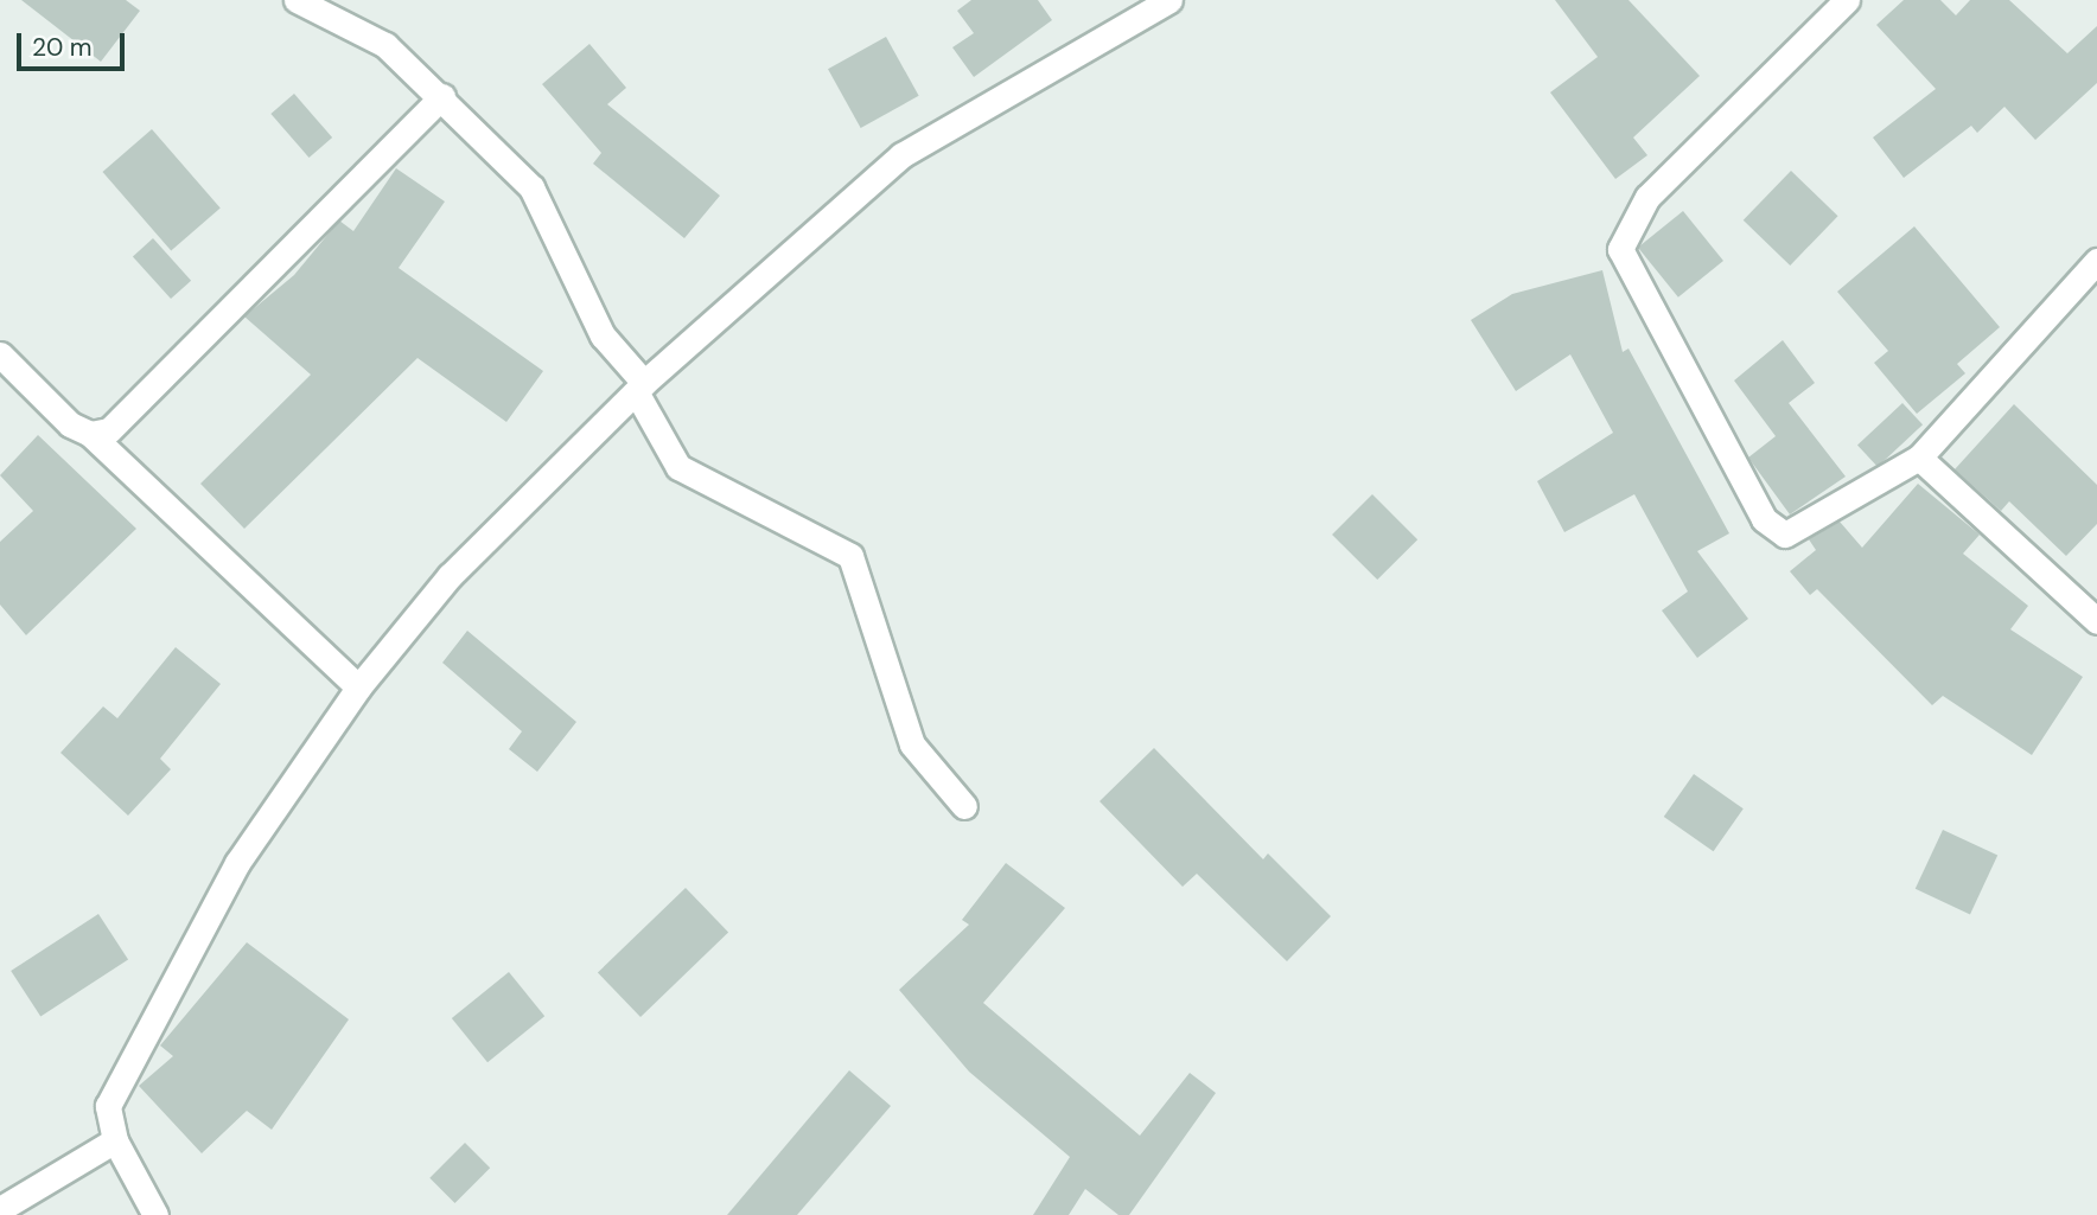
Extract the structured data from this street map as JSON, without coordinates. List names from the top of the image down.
{
  "scale_bar": "20 m"
}
